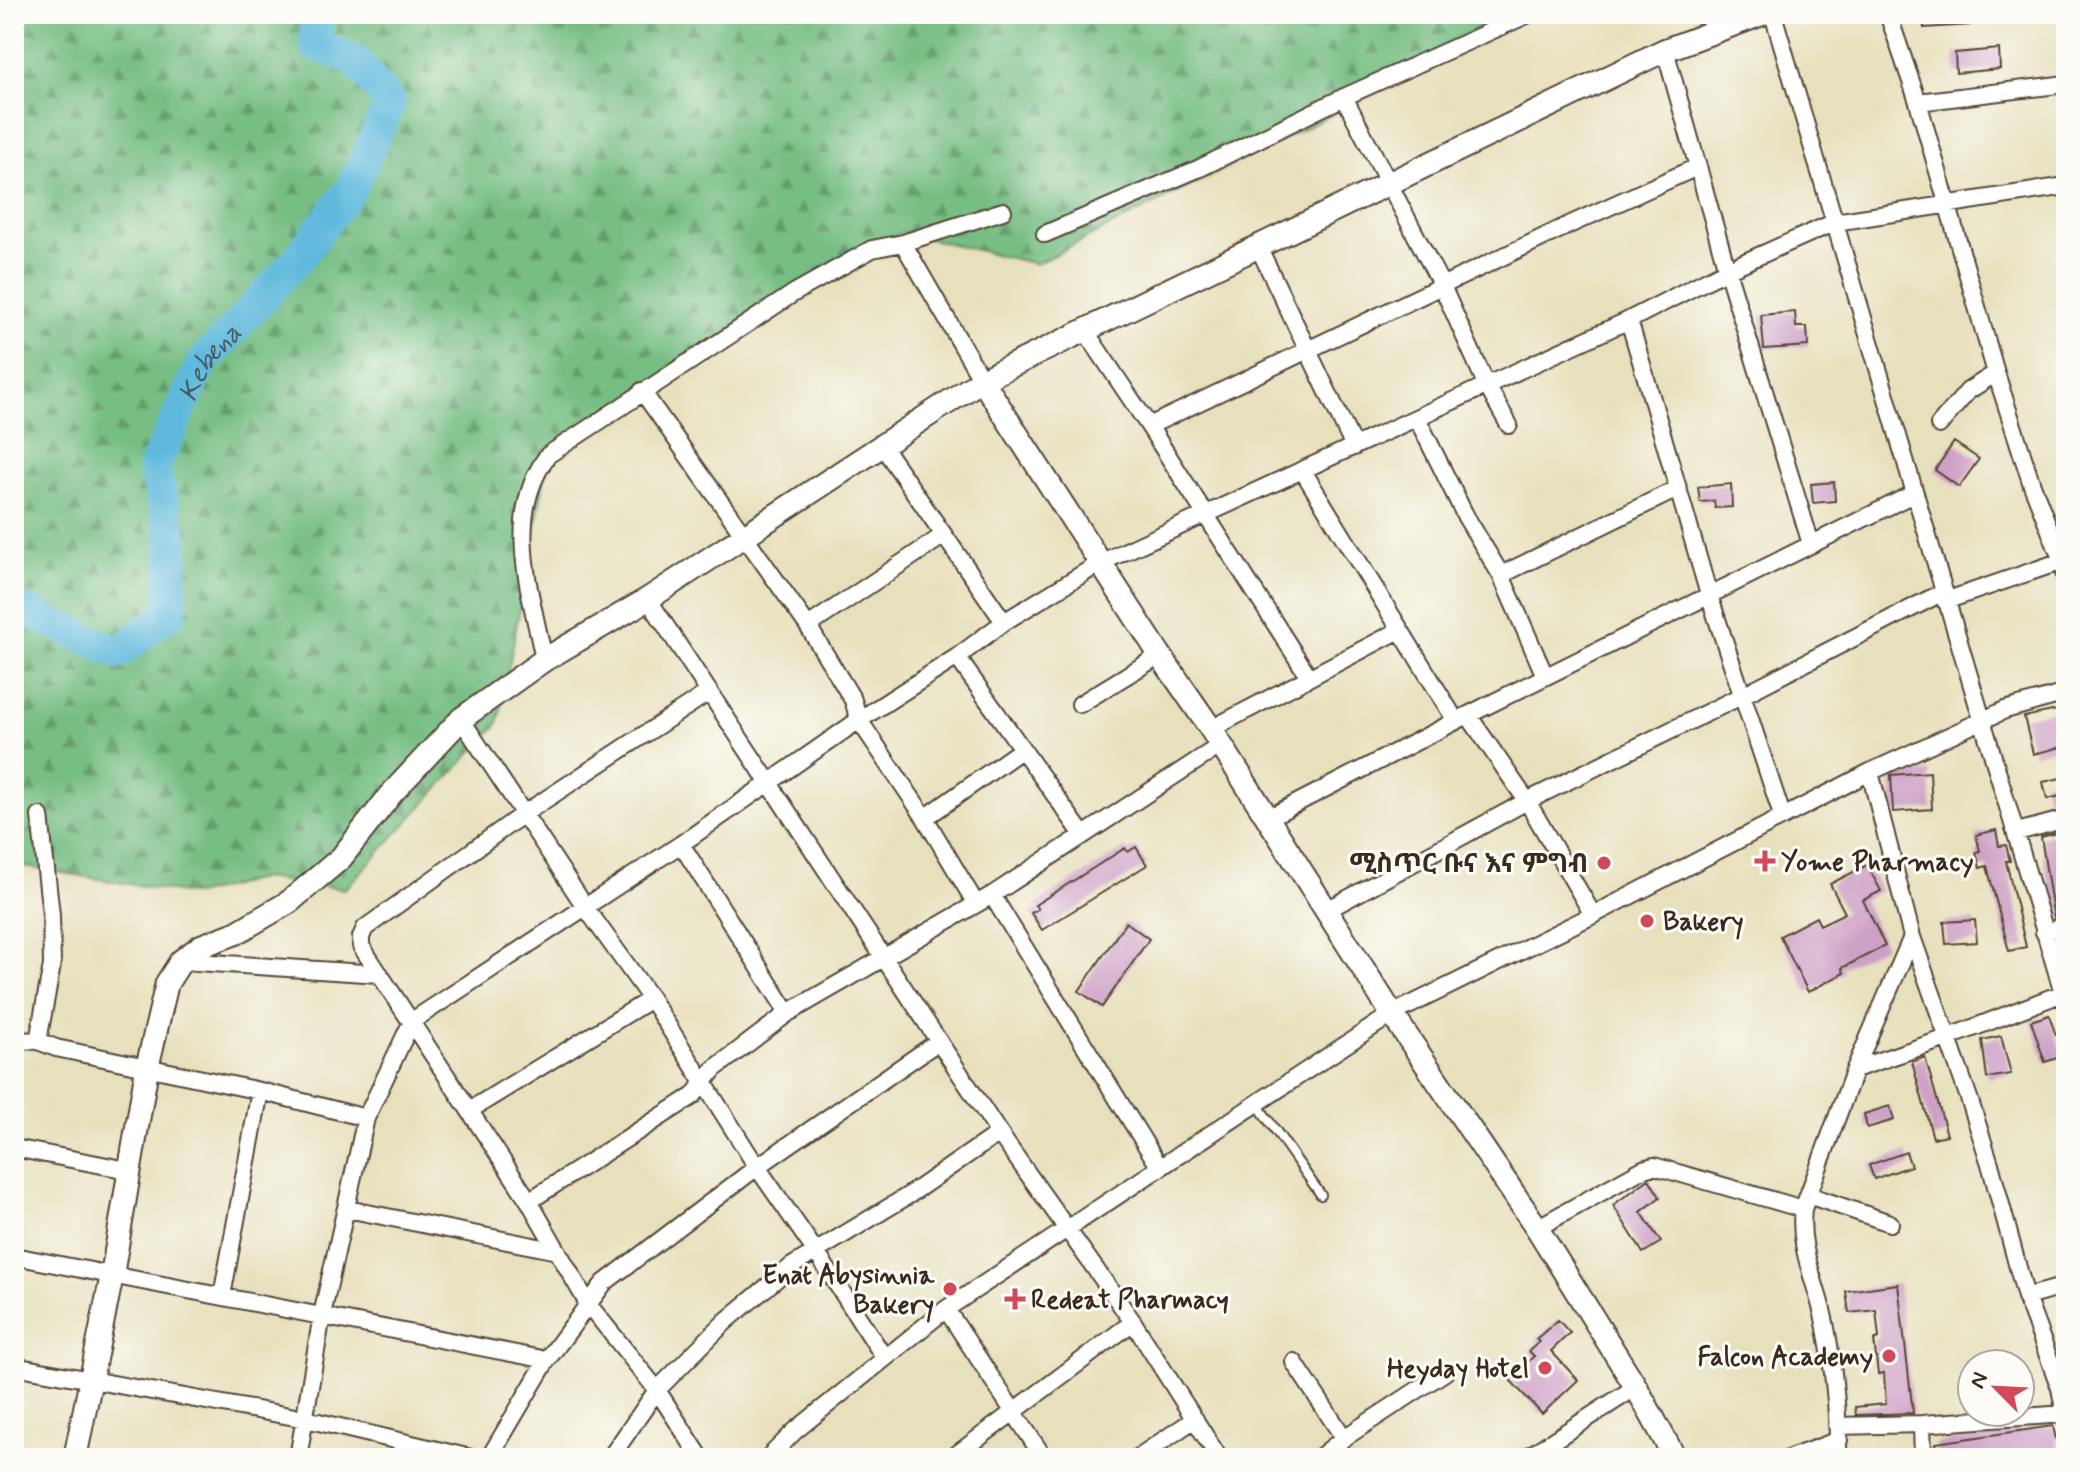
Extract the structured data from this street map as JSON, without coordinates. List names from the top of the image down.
{
  "water": ["Kebena"],
  "places": {
    "health": ["Yome Pharmacy", "Redeat Pharmacy"],
    "other": [
      "ሚስጥር ቡና እና ምግብ",
      "Bakery",
      "Enat Abysinnia Bakery",
      "Falcon Academy",
      "Heyday Hotel"
    ]
  },
  "north": "top left"
}
